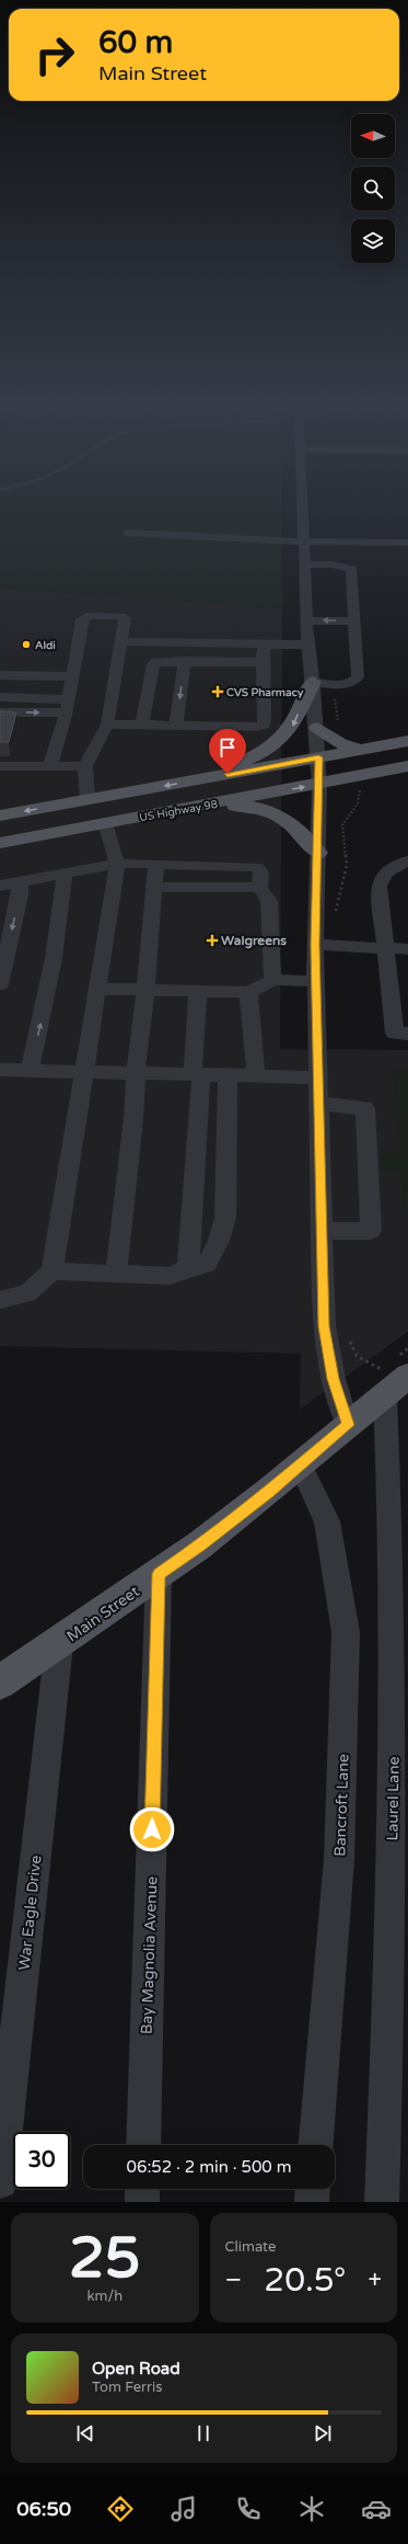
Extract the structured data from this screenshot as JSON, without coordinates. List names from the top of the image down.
{
  "streets": {
    "main road": ["US Highway 98", "Main Street"],
    "street": [
      "Laurel Lane",
      "Bancroft Lane",
      "War Eagle Drive",
      "Bay Magnolia Avenue"
    ]
  },
  "crossings": [
    ["Main Street", "Laurel Lane"],
    ["Main Street", "Bancroft Lane"],
    ["Main Street", "War Eagle Drive"],
    ["Main Street", "Bay Magnolia Avenue"]
  ],
  "places": {
    "other": ["Aldi"],
    "health": ["CVS Pharmacy", "Walgreens"]
  },
  "north": "left",
  "page": {
    "turn": ["60 m", "Main Street"],
    "limit": "30",
    "trip": "06:52 · 2 min · 500 m",
    "tile": [
      ["25", "km/h"],
      "Climate"
    ],
    "heat": ["−", "20.5°", "+"],
    "song": ["Open Road", "Tom Ferris"],
    "tabs": "06:50"
  }
}
